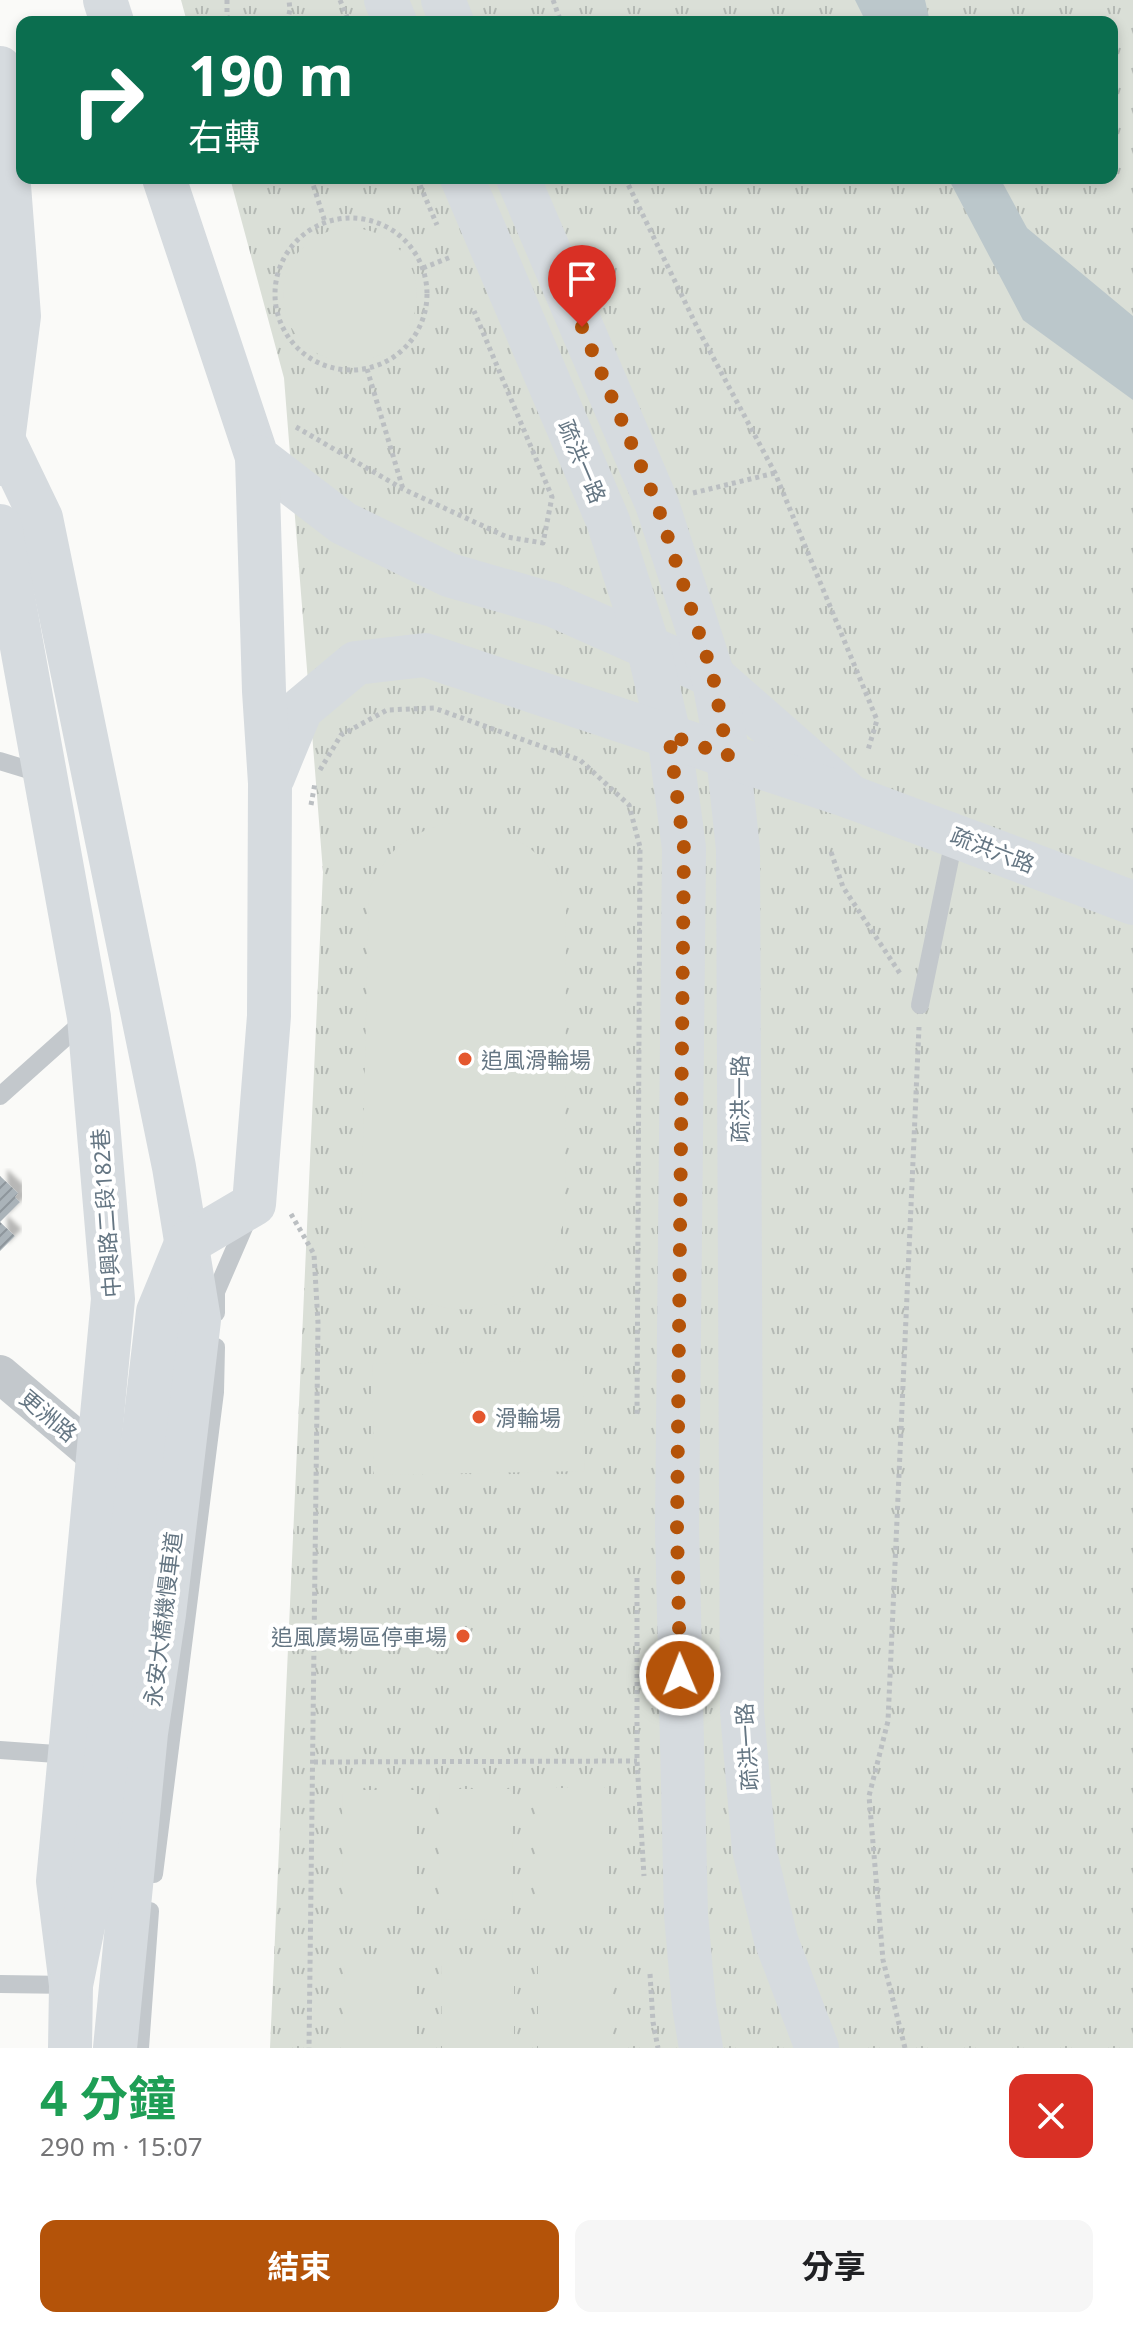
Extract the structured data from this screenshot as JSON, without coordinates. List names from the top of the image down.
{
  "streets": {
    "street": [
      "疏洪一路",
      "疏洪六路",
      "中興路二段182巷",
      "更洲路"
    ],
    "lane": ["永安大橋機慢車道"]
  },
  "crossings": [
    ["疏洪一路", "疏洪六路"],
    ["中興路二段182巷", "更洲路"]
  ],
  "places": ["追風滑輪場", "滑輪場", "追風廣場區停車場"],
  "page": {
    "turn": ["190 m", "右轉"],
    "heading": ["4 分鐘", "290 m · 15:07"],
    "buttons": ["結束", "分享"]
  }
}
